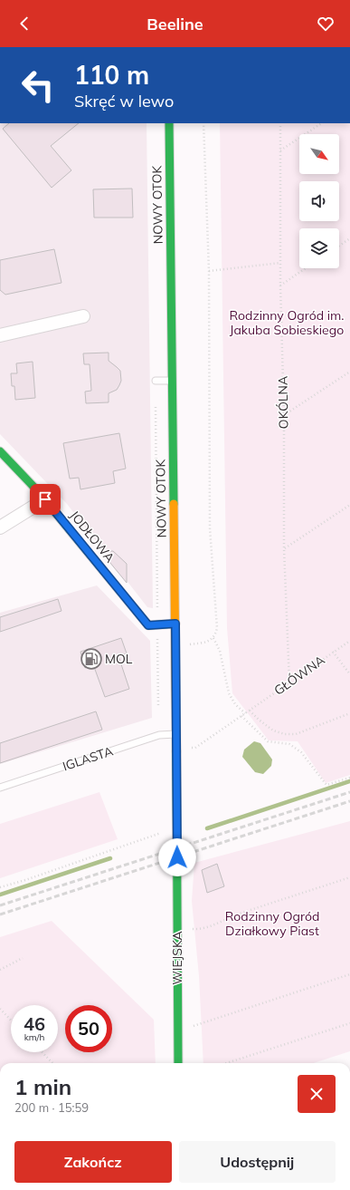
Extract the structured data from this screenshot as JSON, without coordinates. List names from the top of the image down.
{
  "streets": {
    "main road": ["NOWY OTOK", "JODŁOWA", "WIEJSKA"],
    "lane": ["IGLASTA"],
    "path": ["OKÓLNA", "GŁÓWNA"]
  },
  "crossings": [
    ["NOWY OTOK", "JODŁOWA"],
    ["NOWY OTOK", "GŁÓWNA"],
    ["NOWY OTOK", "IGLASTA"],
    ["NOWY OTOK", "WIEJSKA"],
    ["OKÓLNA", "GŁÓWNA"]
  ],
  "parks": ["Rodzinny Ogród im. Jakuba Sobieskiego", "Rodzinny Ogród Działkowy Piast"],
  "places": {
    "fuel station": ["MOL"]
  },
  "north": "bottom right",
  "page": {
    "header": "Beeline",
    "turn": ["110 m", "Skręć w lewo"],
    "speed": "46 km/h",
    "limit": "50",
    "heading": ["1 min", "200 m · 15:59"],
    "buttons": ["Zakończ", "Udostępnij"]
  }
}
